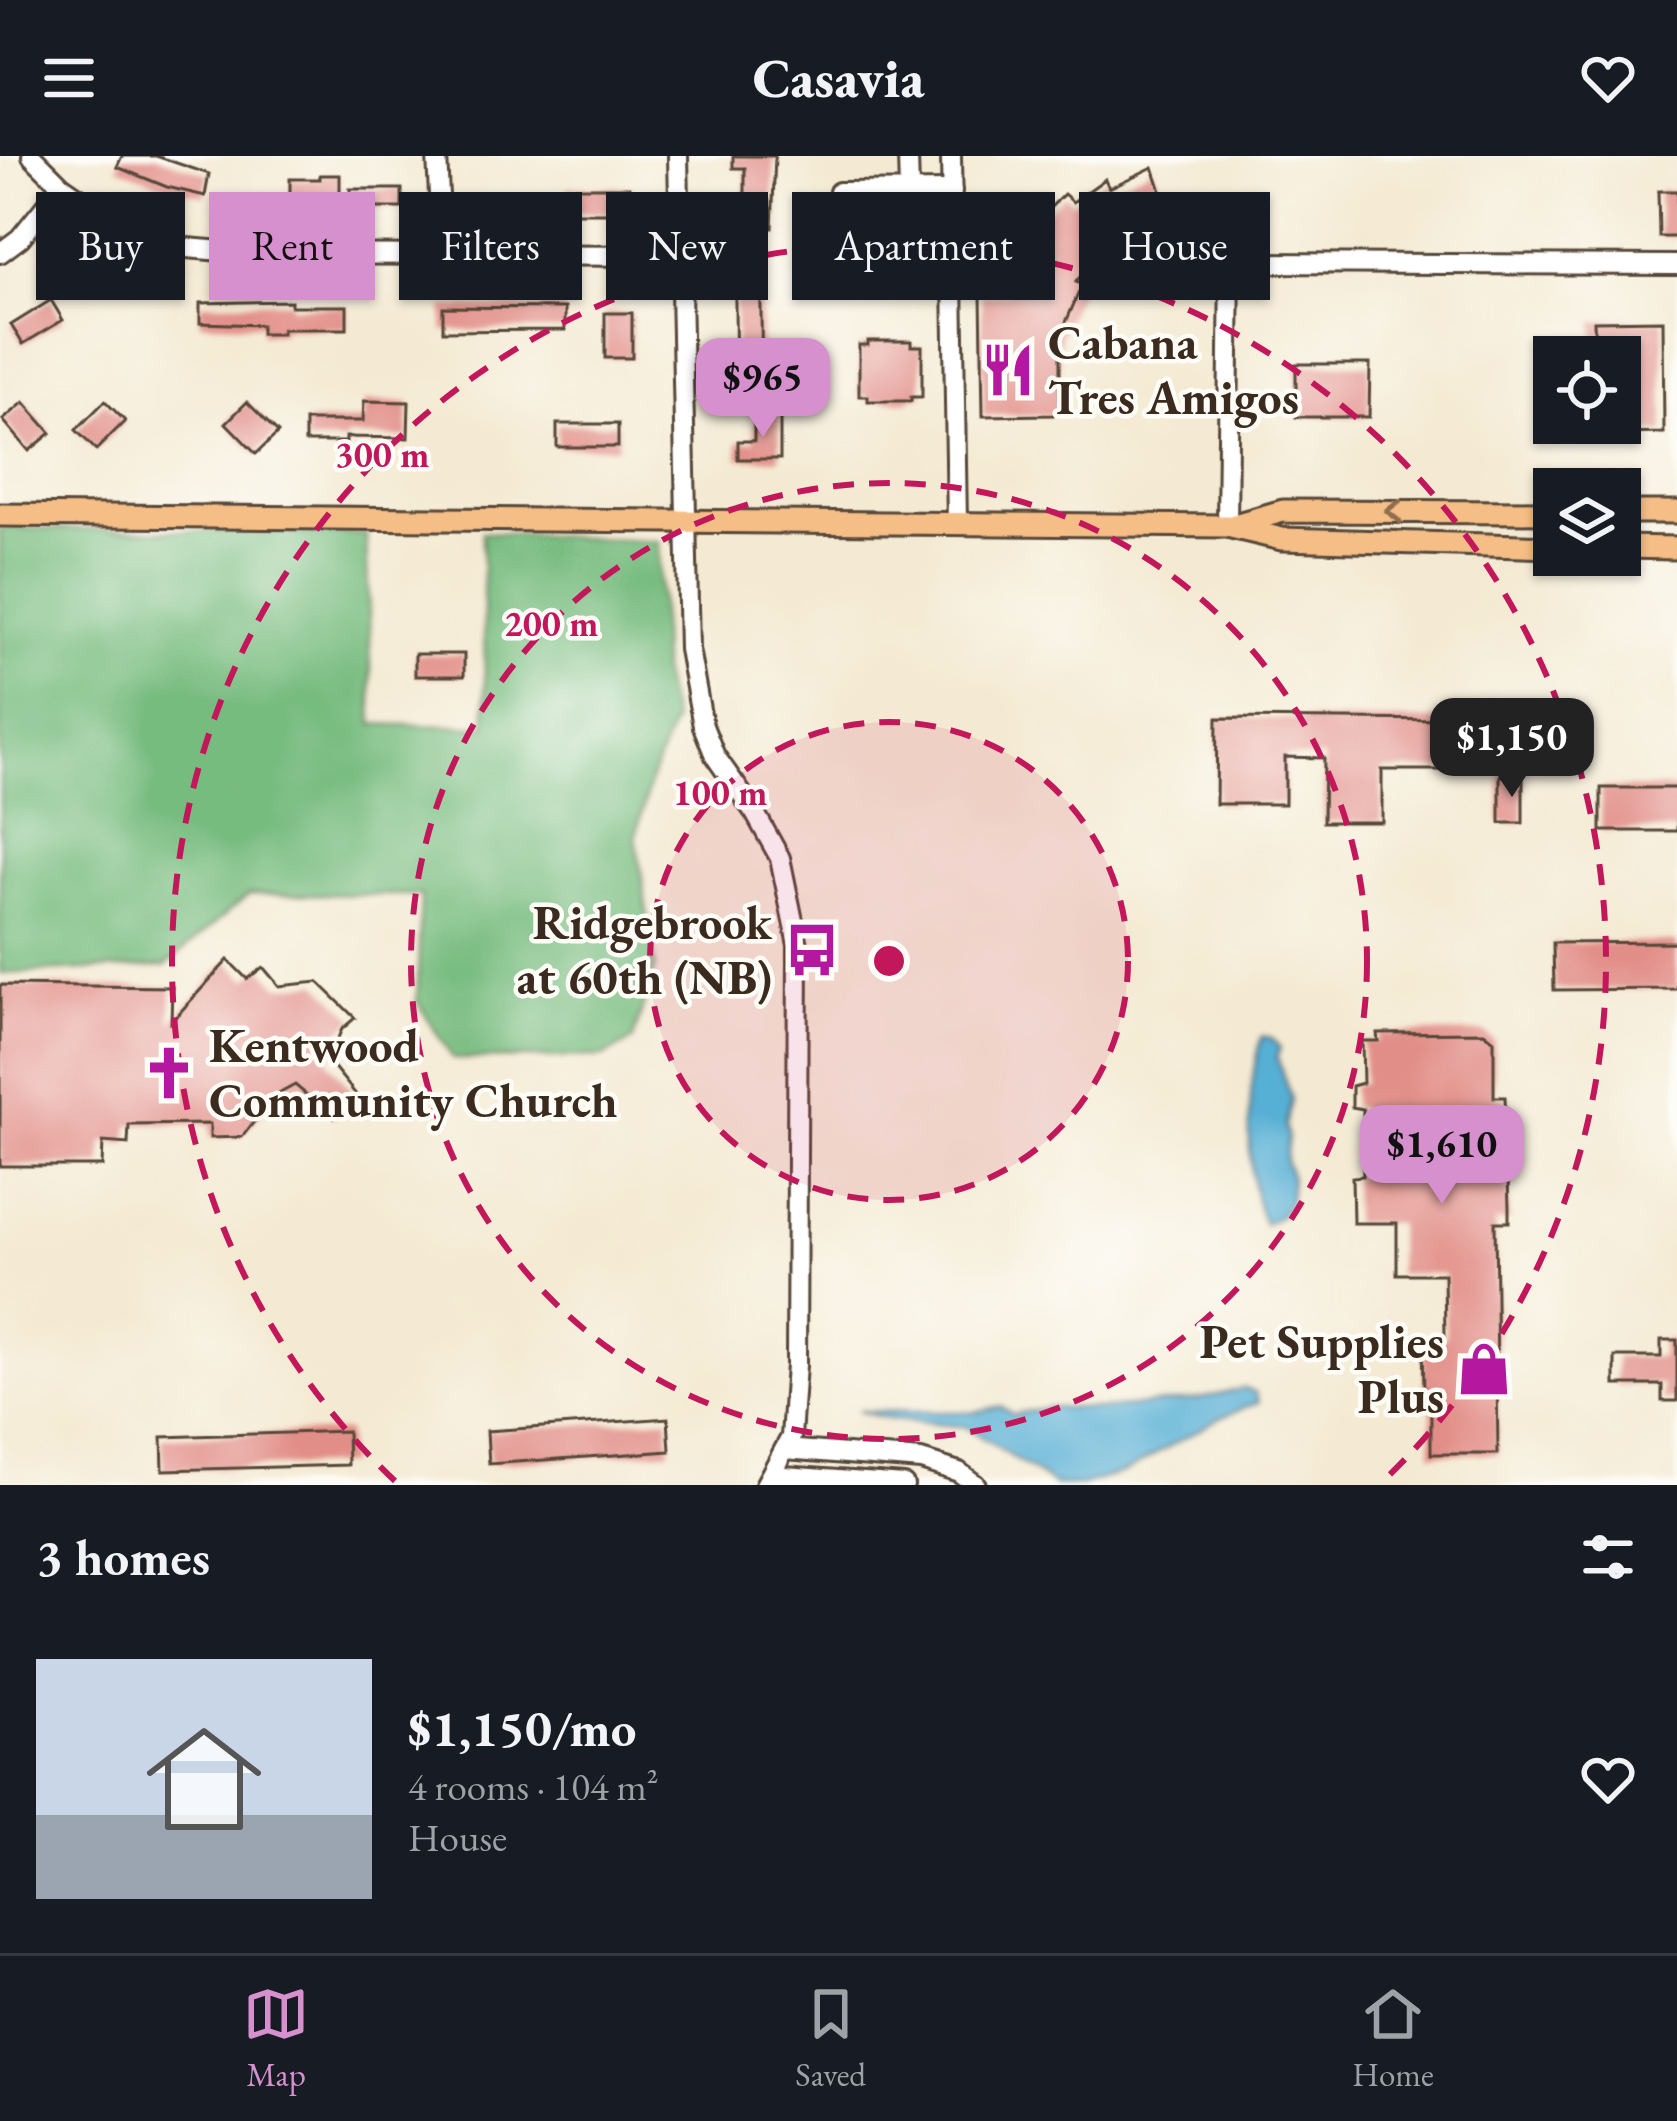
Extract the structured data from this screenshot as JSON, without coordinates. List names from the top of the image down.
{
  "places": {
    "restaurant": ["Cabana Tres Amigos"],
    "bus stop": ["Ridgebrook at 60th (NB)"],
    "church": ["Kentwood Community Church"],
    "shop": ["Pet Supplies Plus"]
  },
  "page": {
    "header": "Casavia",
    "chip": [
      "Buy",
      "Rent",
      "Filters",
      "New",
      "Apartment",
      "House"
    ],
    "price": ["$965", "$1,150", "$1,610"],
    "heading": "3 homes",
    "list": [
      {
        "name": "$1,150/mo",
        "note": "4 rooms · 104 m² · House"
      }
    ],
    "tabs": ["Map", "Saved", "Home"]
  },
  "rings": ["300 m", "200 m", "100 m"]
}
